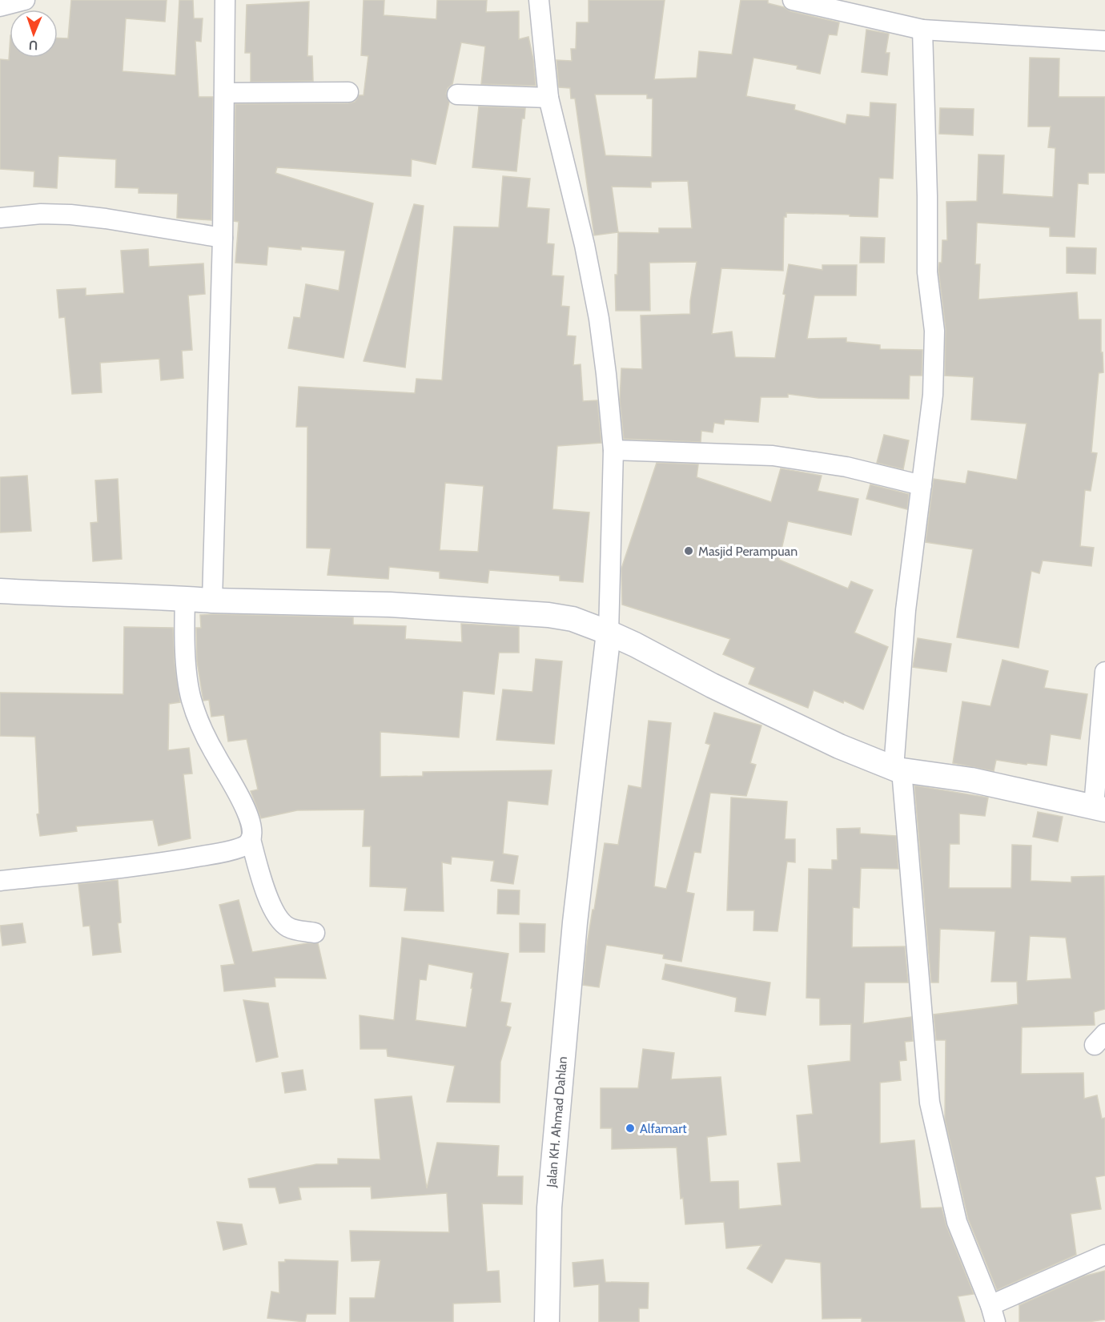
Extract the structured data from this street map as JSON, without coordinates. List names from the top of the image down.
{
  "streets": {
    "street": ["Jalan KH. Ahmad Dahlan"]
  },
  "places": ["Masjid Perampuan", "Alfamart"],
  "north": "bottom"
}
